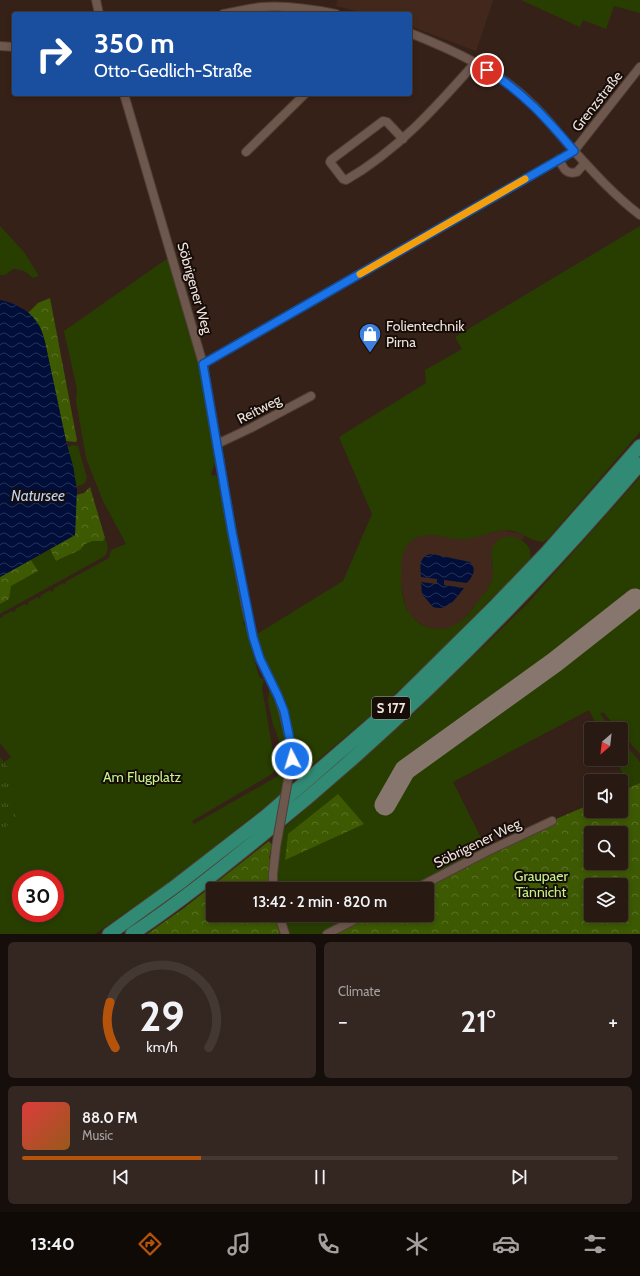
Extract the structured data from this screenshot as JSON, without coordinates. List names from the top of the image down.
{
  "streets": {
    "highway": ["S 177"],
    "street": ["Grenzstraße", "Söbrigener Weg", "Reitweg"]
  },
  "crossings": [
    ["Söbrigener Weg", "Reitweg"]
  ],
  "water": ["Natursee"],
  "parks": ["Am Flugplatz", "Graupaer Tännicht"],
  "places": {
    "shop": ["Folientechnik Pirna"]
  },
  "north": "bottom left",
  "page": {
    "turn": ["350 m", "Otto-Gedlich-Straße"],
    "limit": "30",
    "trip": "13:42 · 2 min · 820 m",
    "tile": "Climate",
    "heat": ["−", "21°", "+"],
    "song": ["88.0 FM", "Music"],
    "tabs": "13:40",
    "gauge": ["29", "km/h"]
  }
}
